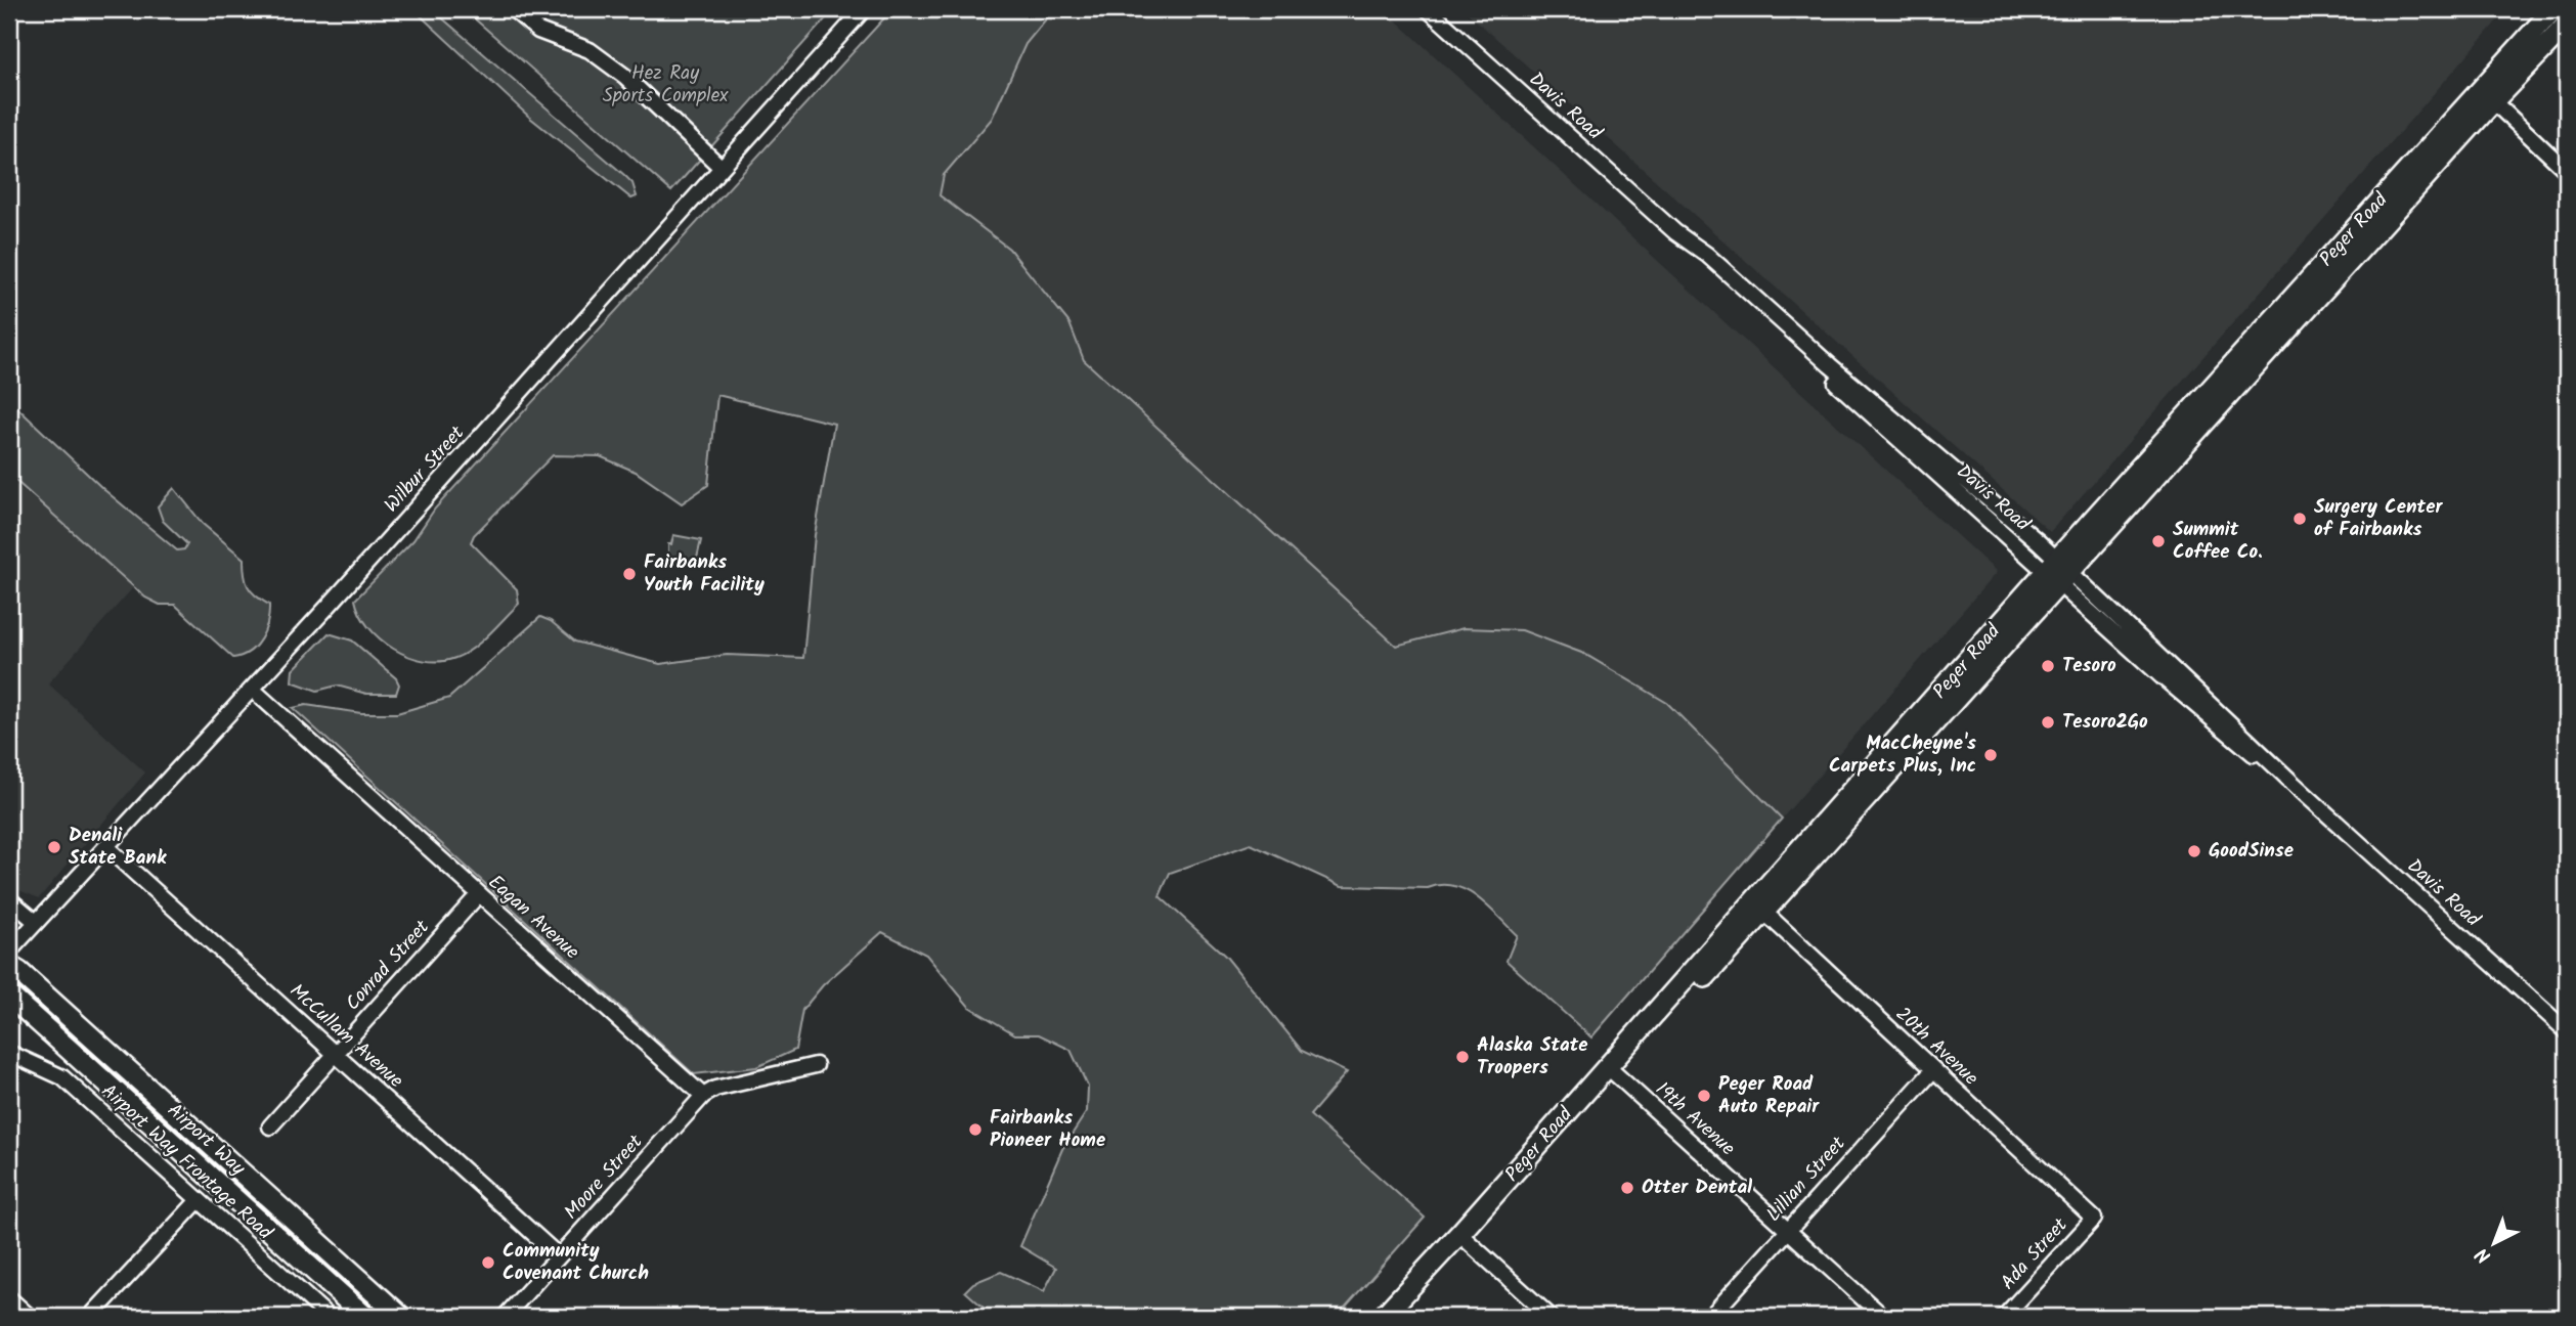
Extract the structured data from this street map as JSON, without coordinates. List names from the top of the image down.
{
  "streets": {
    "main road": ["Peger Road", "Airport Way"],
    "street": [
      "Davis Road",
      "Wilbur Street",
      "Eagan Avenue",
      "Conrad Street",
      "McCullam Avenue",
      "20th Avenue",
      "19th Avenue",
      "Airport Way Frontage Road",
      "Moore Street",
      "Lillian Street",
      "Ada Street"
    ]
  },
  "crossings": [
    ["Davis Road", "Peger Road"],
    ["Peger Road", "20th Avenue"],
    ["Peger Road", "19th Avenue"],
    ["Wilbur Street", "Eagan Avenue"],
    ["Wilbur Street", "McCullam Avenue"],
    ["Eagan Avenue", "Conrad Street"],
    ["Eagan Avenue", "Moore Street"],
    ["Conrad Street", "McCullam Avenue"],
    ["McCullam Avenue", "Moore Street"],
    ["20th Avenue", "Lillian Street"],
    ["20th Avenue", "Ada Street"],
    ["19th Avenue", "Lillian Street"]
  ],
  "parks": ["Hez Ray Sports Complex"],
  "places": [
    "Surgery Center of Fairbanks",
    "Summit Coffee Co.",
    "Fairbanks Youth Facility",
    "Tesoro",
    "Tesoro2Go",
    "MacCheyne's Carpets Plus, Inc",
    "Denali State Bank",
    "GoodSinse",
    "Alaska State Troopers",
    "Peger Road Auto Repair",
    "Fairbanks Pioneer Home",
    "Otter Dental",
    "Community Covenant Church"
  ],
  "north": "bottom left"
}
